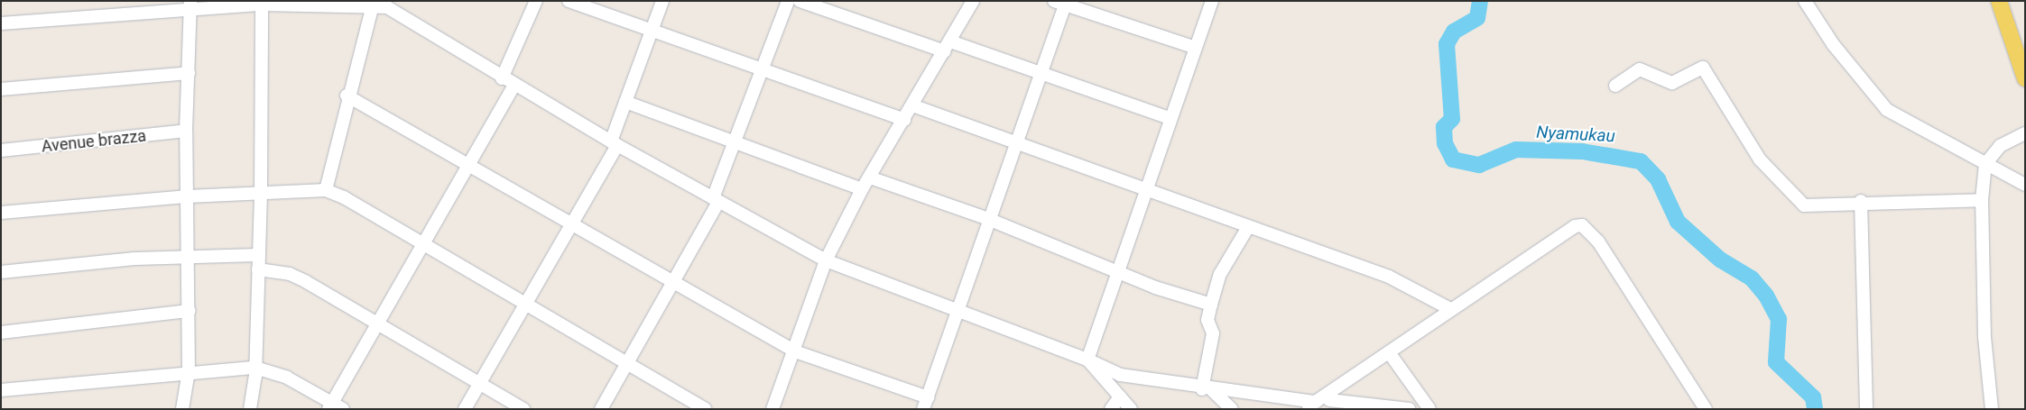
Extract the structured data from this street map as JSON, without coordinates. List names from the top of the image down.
{
  "streets": {
    "street": ["Avenue brazza"]
  },
  "water": ["Nyamukau"]
}
